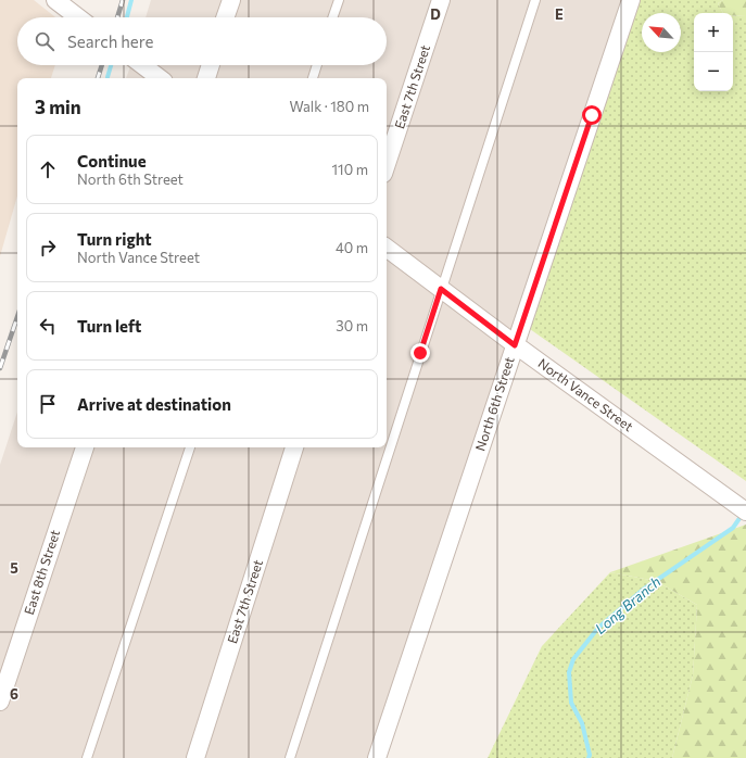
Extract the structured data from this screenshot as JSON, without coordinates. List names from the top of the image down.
{
  "streets": {
    "street": [
      "East 7th Street",
      "North Vance Street",
      "North 6th Street",
      "East 8th Street"
    ]
  },
  "crossings": [
    ["North Vance Street", "North 6th Street"]
  ],
  "water": ["Long Branch"],
  "north": "top left",
  "page": {
    "map_buttons": ["+", "−"],
    "search": "Search here",
    "heading": ["3 min", "Walk · 180 m"],
    "list": [
      ["Continue", "North 6th Street", "110 m"],
      ["Turn right", "North Vance Street", "40 m"],
      ["Turn left", "30 m"],
      "Arrive at destination"
    ]
  },
  "grid": {
    "columns": ["D", "E"],
    "rows": ["5", "6"]
  }
}
